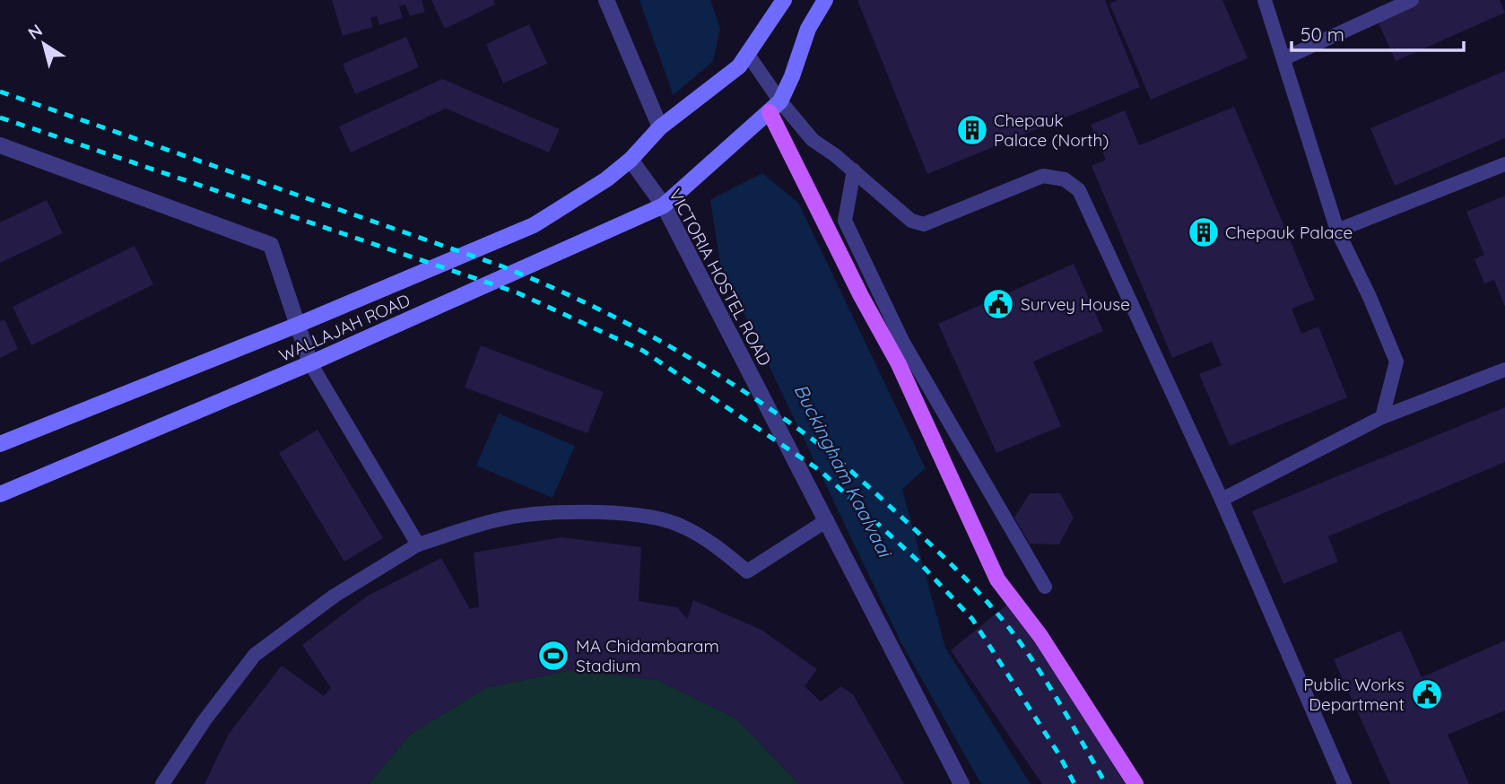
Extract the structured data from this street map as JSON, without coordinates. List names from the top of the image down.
{
  "streets": {
    "main road": ["WALLAJAH ROAD"],
    "street": ["VICTORIA HOSTEL ROAD"]
  },
  "crossings": [
    ["VICTORIA HOSTEL ROAD", "WALLAJAH ROAD"]
  ],
  "water": ["Buckingham Kaalvaai"],
  "places": {
    "building": ["Chepauk Palace (North)", "Chepauk Palace"],
    "public building": ["Survey House", "Public Works Department"],
    "sports": ["MA Chidambaram Stadium"]
  },
  "scale_bar": "50 m",
  "north": "top left"
}
